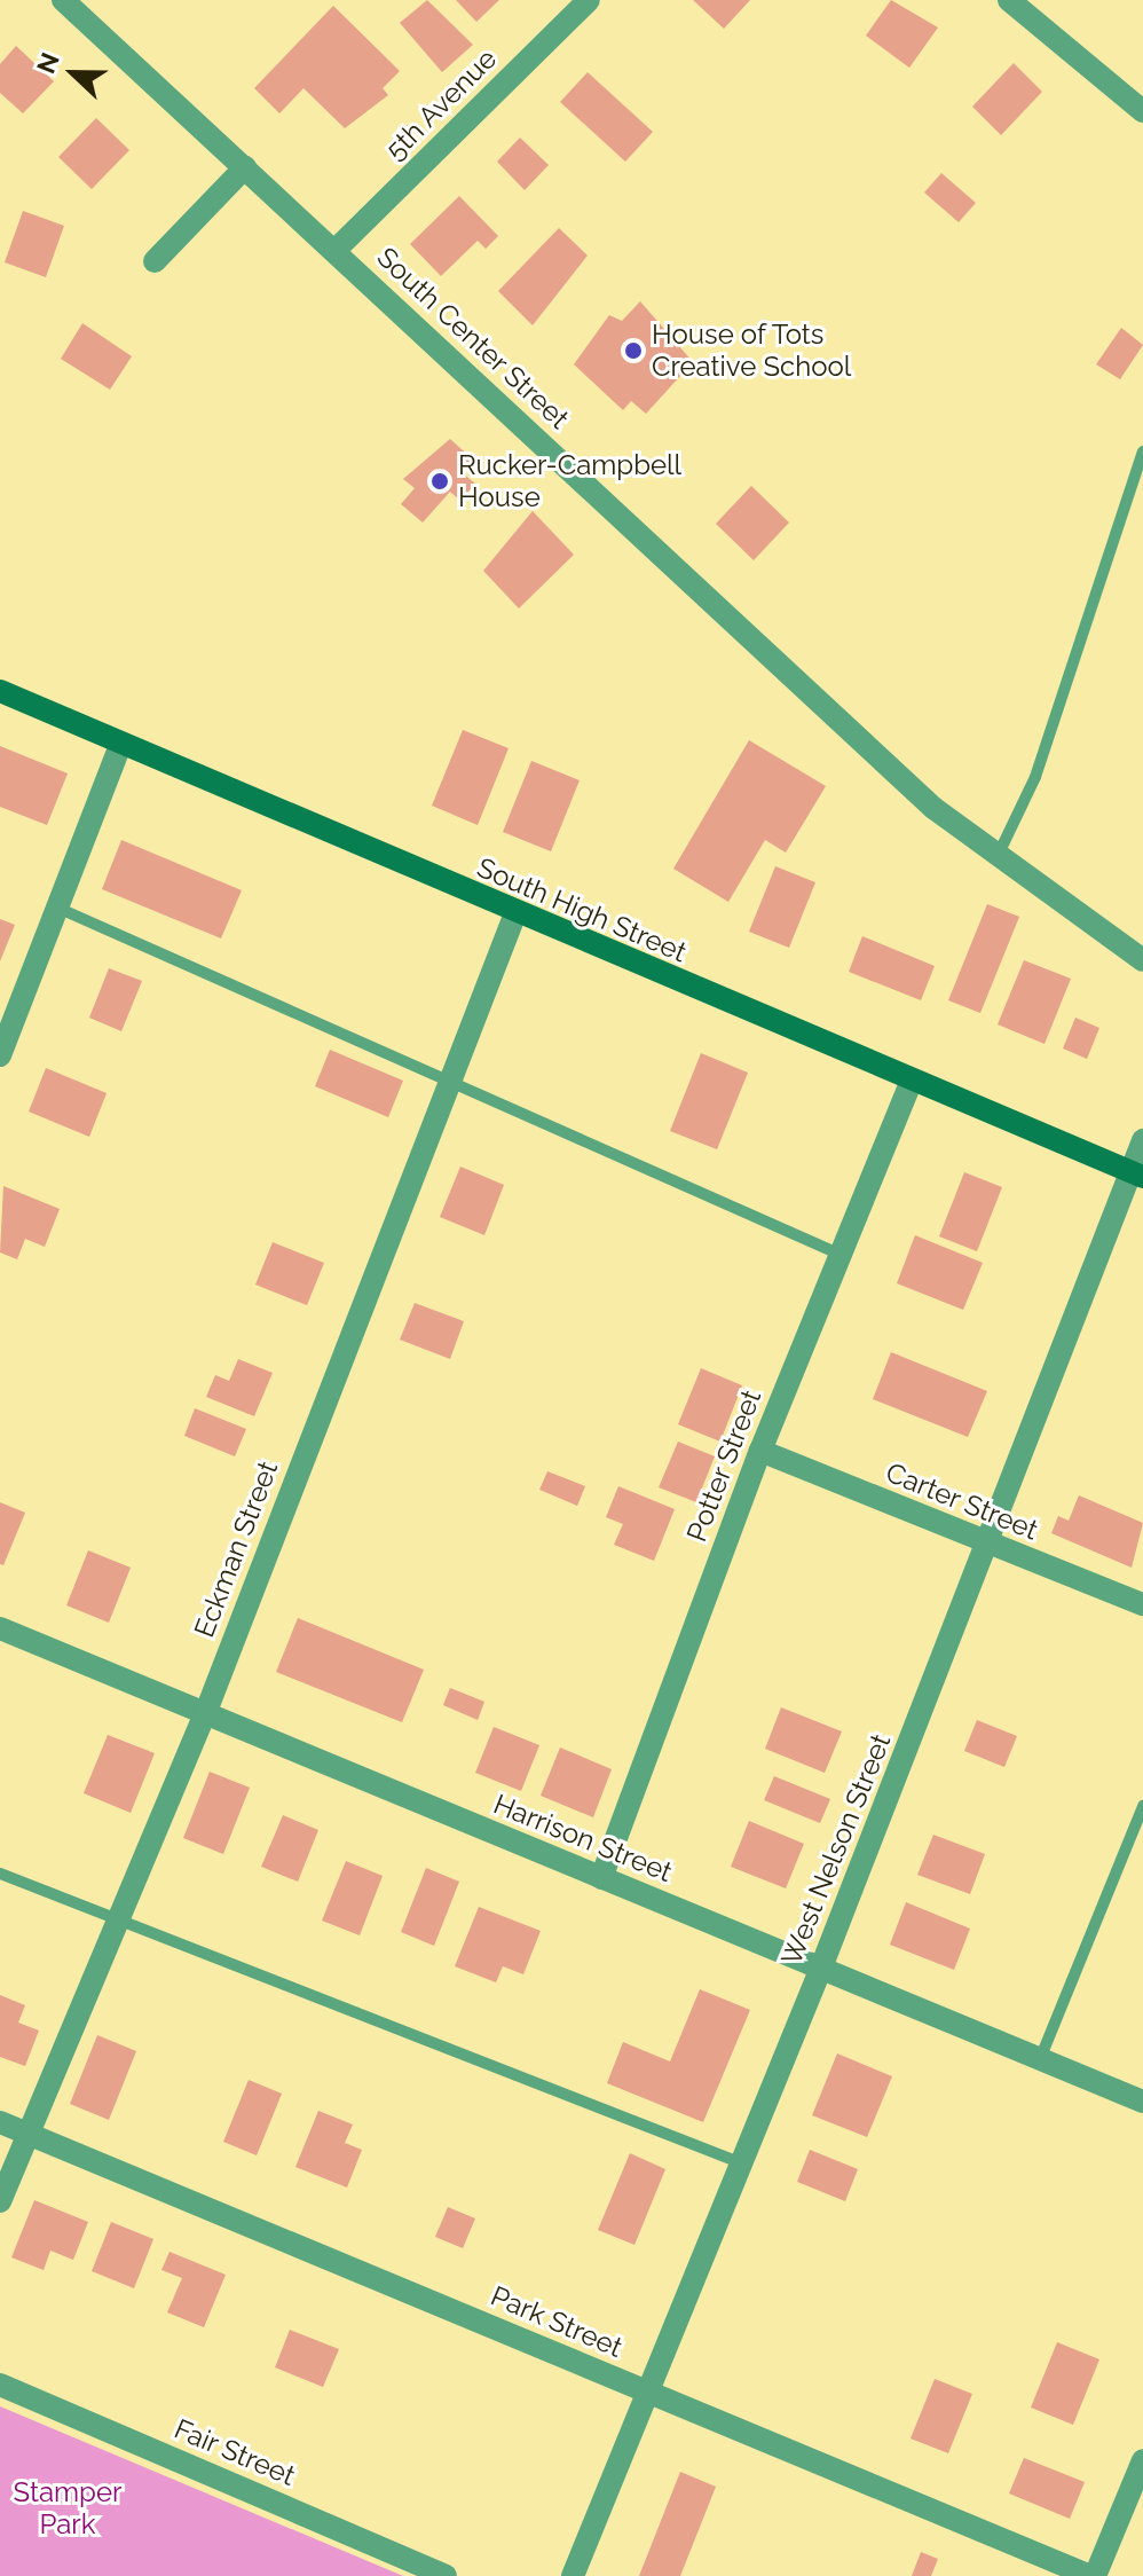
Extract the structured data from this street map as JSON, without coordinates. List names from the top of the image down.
{
  "streets": {
    "main road": ["South High Street"],
    "street": [
      "5th Avenue",
      "South Center Street",
      "Potter Street",
      "Carter Street",
      "Eckman Street",
      "Harrison Street",
      "West Nelson Street",
      "Park Street",
      "Fair Street"
    ]
  },
  "crossings": [
    ["5th Avenue", "South Center Street"],
    ["South High Street", "Potter Street"],
    ["South High Street", "Eckman Street"],
    ["South High Street", "West Nelson Street"],
    ["Potter Street", "Carter Street"],
    ["Potter Street", "Harrison Street"],
    ["Carter Street", "West Nelson Street"],
    ["Eckman Street", "Harrison Street"],
    ["Eckman Street", "Park Street"],
    ["Harrison Street", "West Nelson Street"],
    ["West Nelson Street", "Park Street"]
  ],
  "parks": ["Stamper Park"],
  "places": ["House of Tots Creative School", "Rucker-Campbell House"],
  "north": "left"
}
